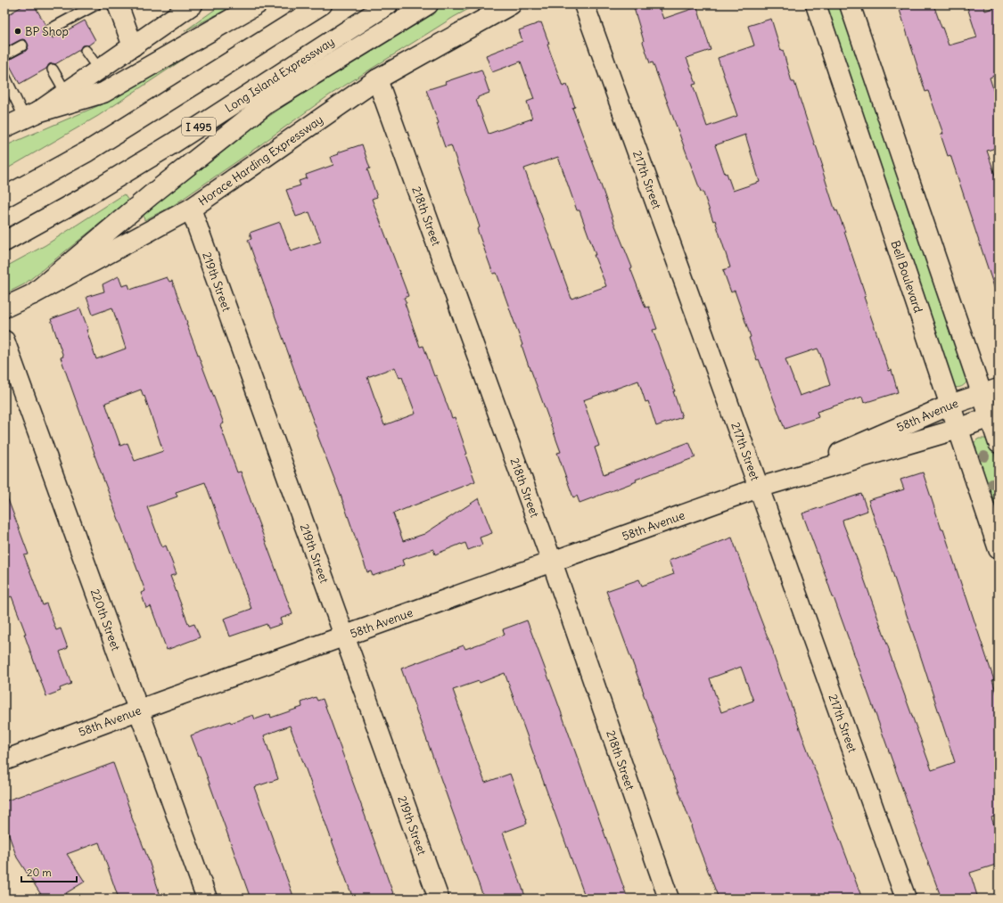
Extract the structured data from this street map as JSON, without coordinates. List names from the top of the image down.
{
  "streets": {
    "main road": [
      "Long Island Expressway",
      "I 495",
      "Horace Harding Expressway",
      "217th Street",
      "218th Street",
      "Bell Boulevard",
      "219th Street",
      "58th Avenue",
      "220th Street"
    ]
  },
  "crossings": [
    ["Horace Harding Expressway", "218th Street"],
    ["Horace Harding Expressway", "219th Street"],
    ["217th Street", "58th Avenue"],
    ["218th Street", "58th Avenue"],
    ["Bell Boulevard", "58th Avenue"],
    ["219th Street", "58th Avenue"],
    ["58th Avenue", "220th Street"]
  ],
  "places": ["BP Shop"],
  "scale_bar": "20 m"
}
